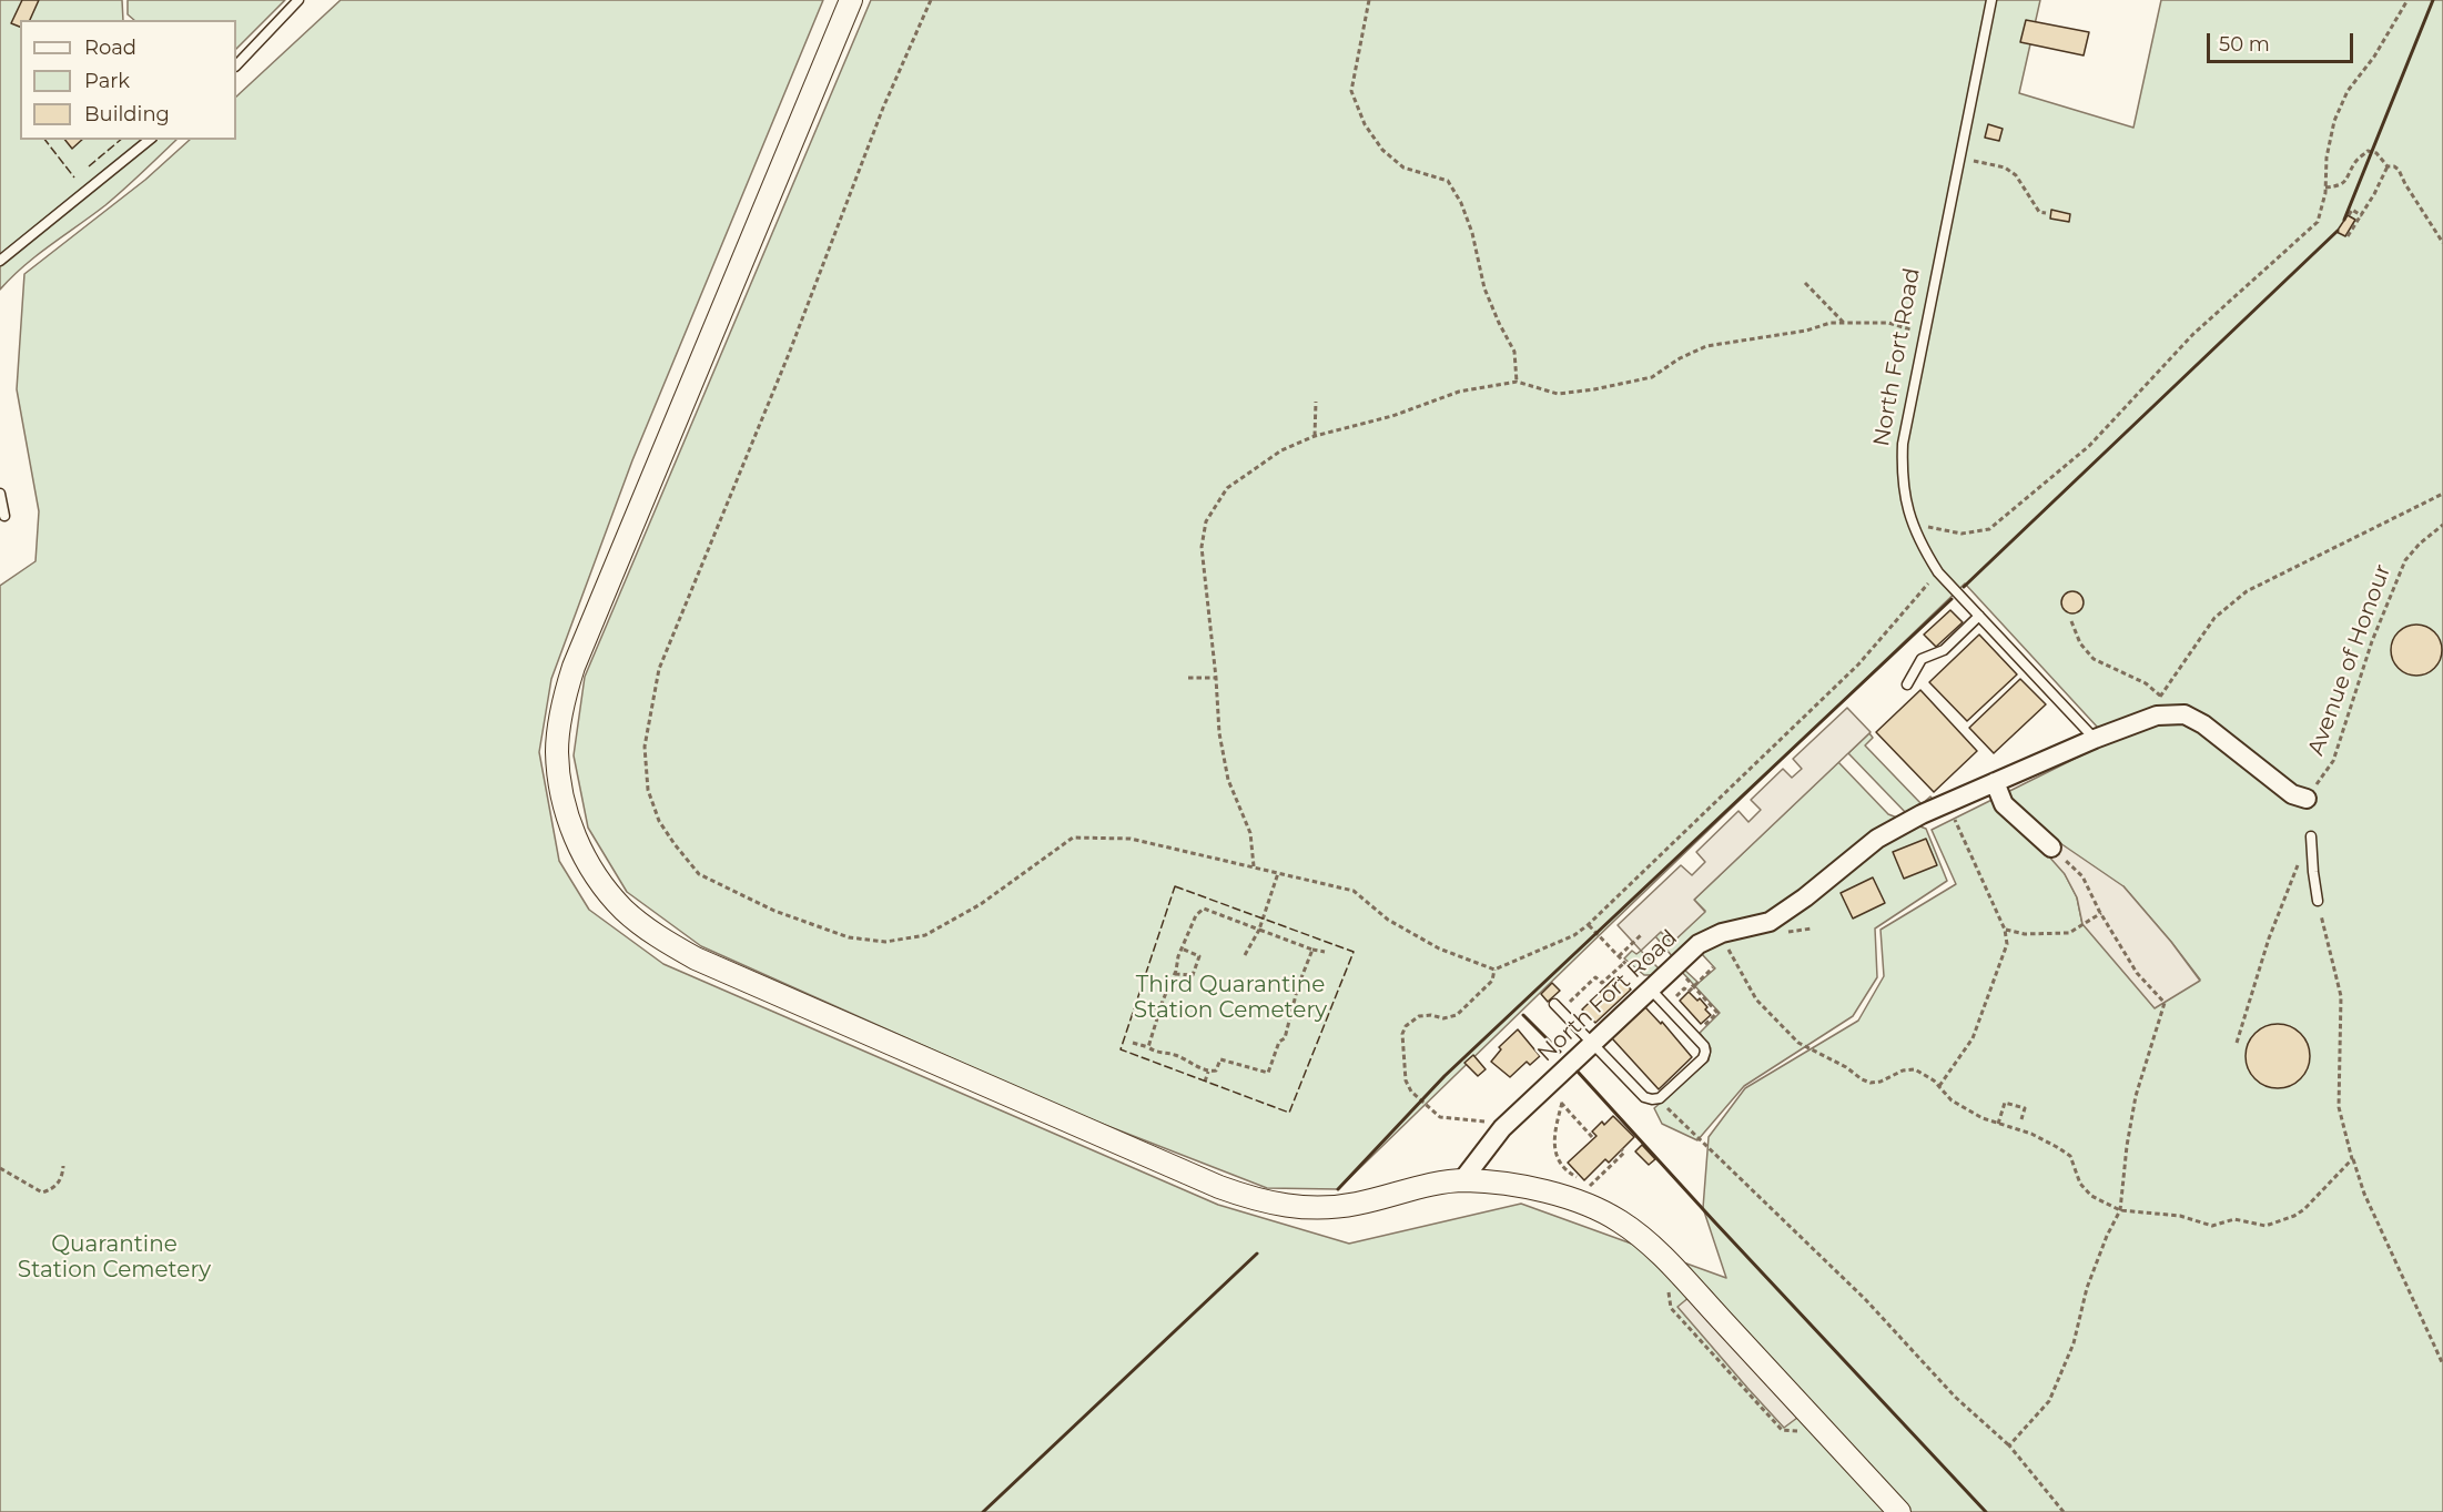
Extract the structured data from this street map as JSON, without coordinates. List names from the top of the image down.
{
  "streets": {
    "street": ["North Fort Road"],
    "path": ["Avenue of Honour"]
  },
  "crossings": [
    ["North Fort Road", "Avenue of Honour"]
  ],
  "parks": ["Third Quarantine Station Cemetery", "Quarantine Station Cemetery"],
  "legend": ["Road", "Park", "Building"],
  "scale_bar": "50 m"
}
